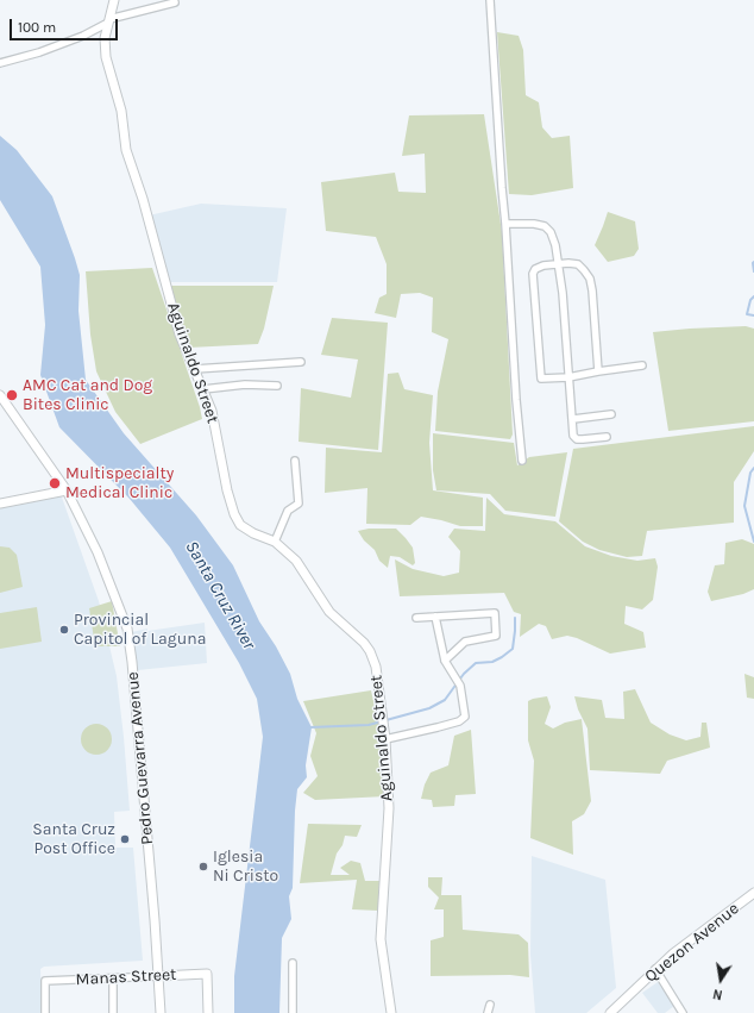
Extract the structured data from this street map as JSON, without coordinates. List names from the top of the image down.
{
  "streets": {
    "street": [
      "Aguinaldo Street",
      "Pedro Guevarra Avenue",
      "Quezon Avenue",
      "Manas Street"
    ]
  },
  "crossings": [
    ["Pedro Guevarra Avenue", "Manas Street"]
  ],
  "water": ["Santa Cruz River"],
  "places": [
    "AMC Cat and Dog Bites Clinic",
    "Multispecialty Medical Clinic",
    "Provincial Capitol of Laguna",
    "Santa Cruz Post Office",
    "Iglesia Ni Cristo"
  ],
  "scale_bar": "100 m",
  "north": "bottom"
}
